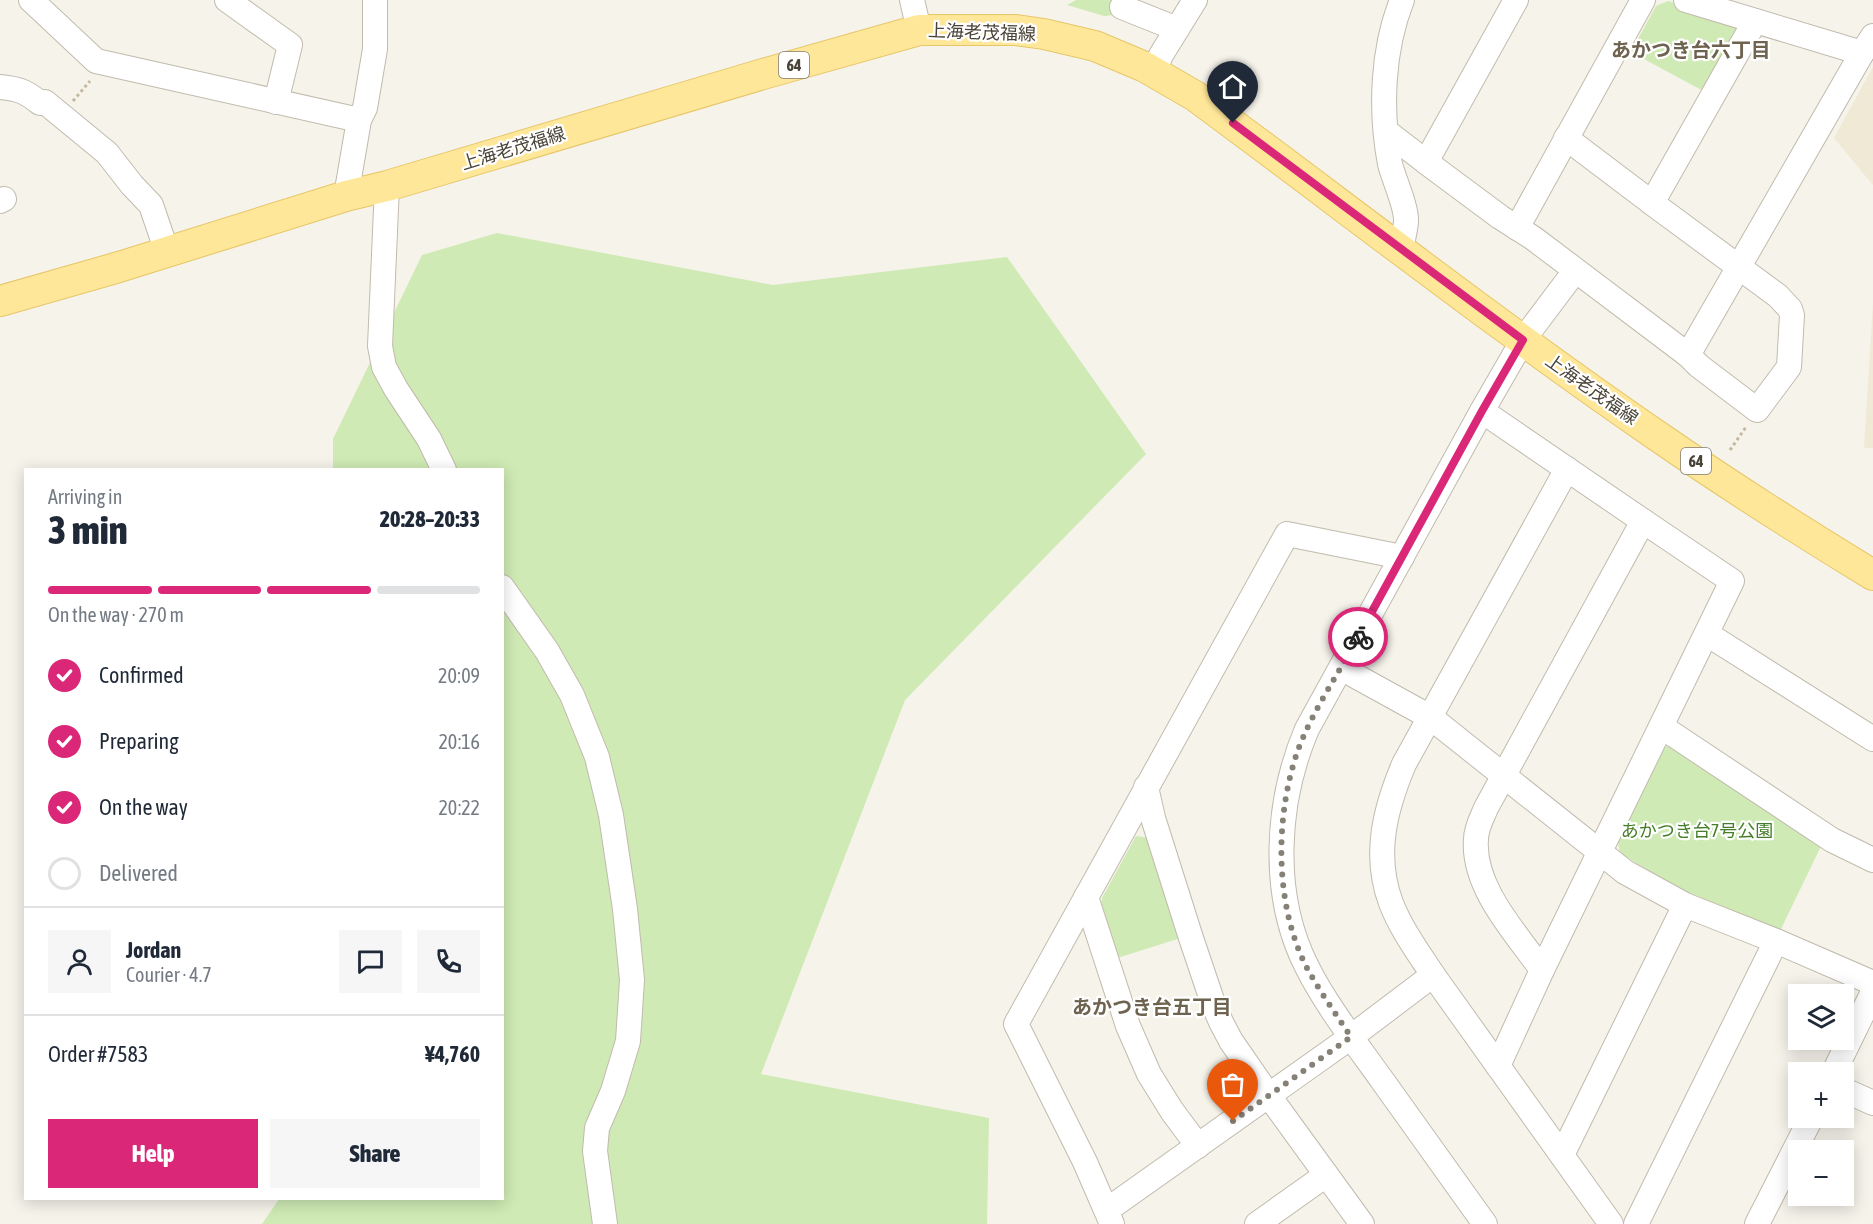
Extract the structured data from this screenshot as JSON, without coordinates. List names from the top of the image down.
{
  "streets": {
    "main road": ["上海老茂福線", "64"]
  },
  "districts": ["あかつき台六丁目", "あかつき台五丁目"],
  "parks": ["あかつき台7号公園"],
  "page": {
    "heading": ["3 min", "Arriving in", "20:28–20:33"],
    "panel": [
      "Jordan",
      "Courier · 4.7",
      "Order #7583",
      "¥4,760"
    ],
    "bar": "On the way · 270 m",
    "list": [
      ["Confirmed", "20:09"],
      ["Preparing", "20:16"],
      ["On the way", "20:22"],
      "Delivered"
    ],
    "map_buttons": ["+", "−"],
    "buttons": ["Help", "Share"]
  }
}
